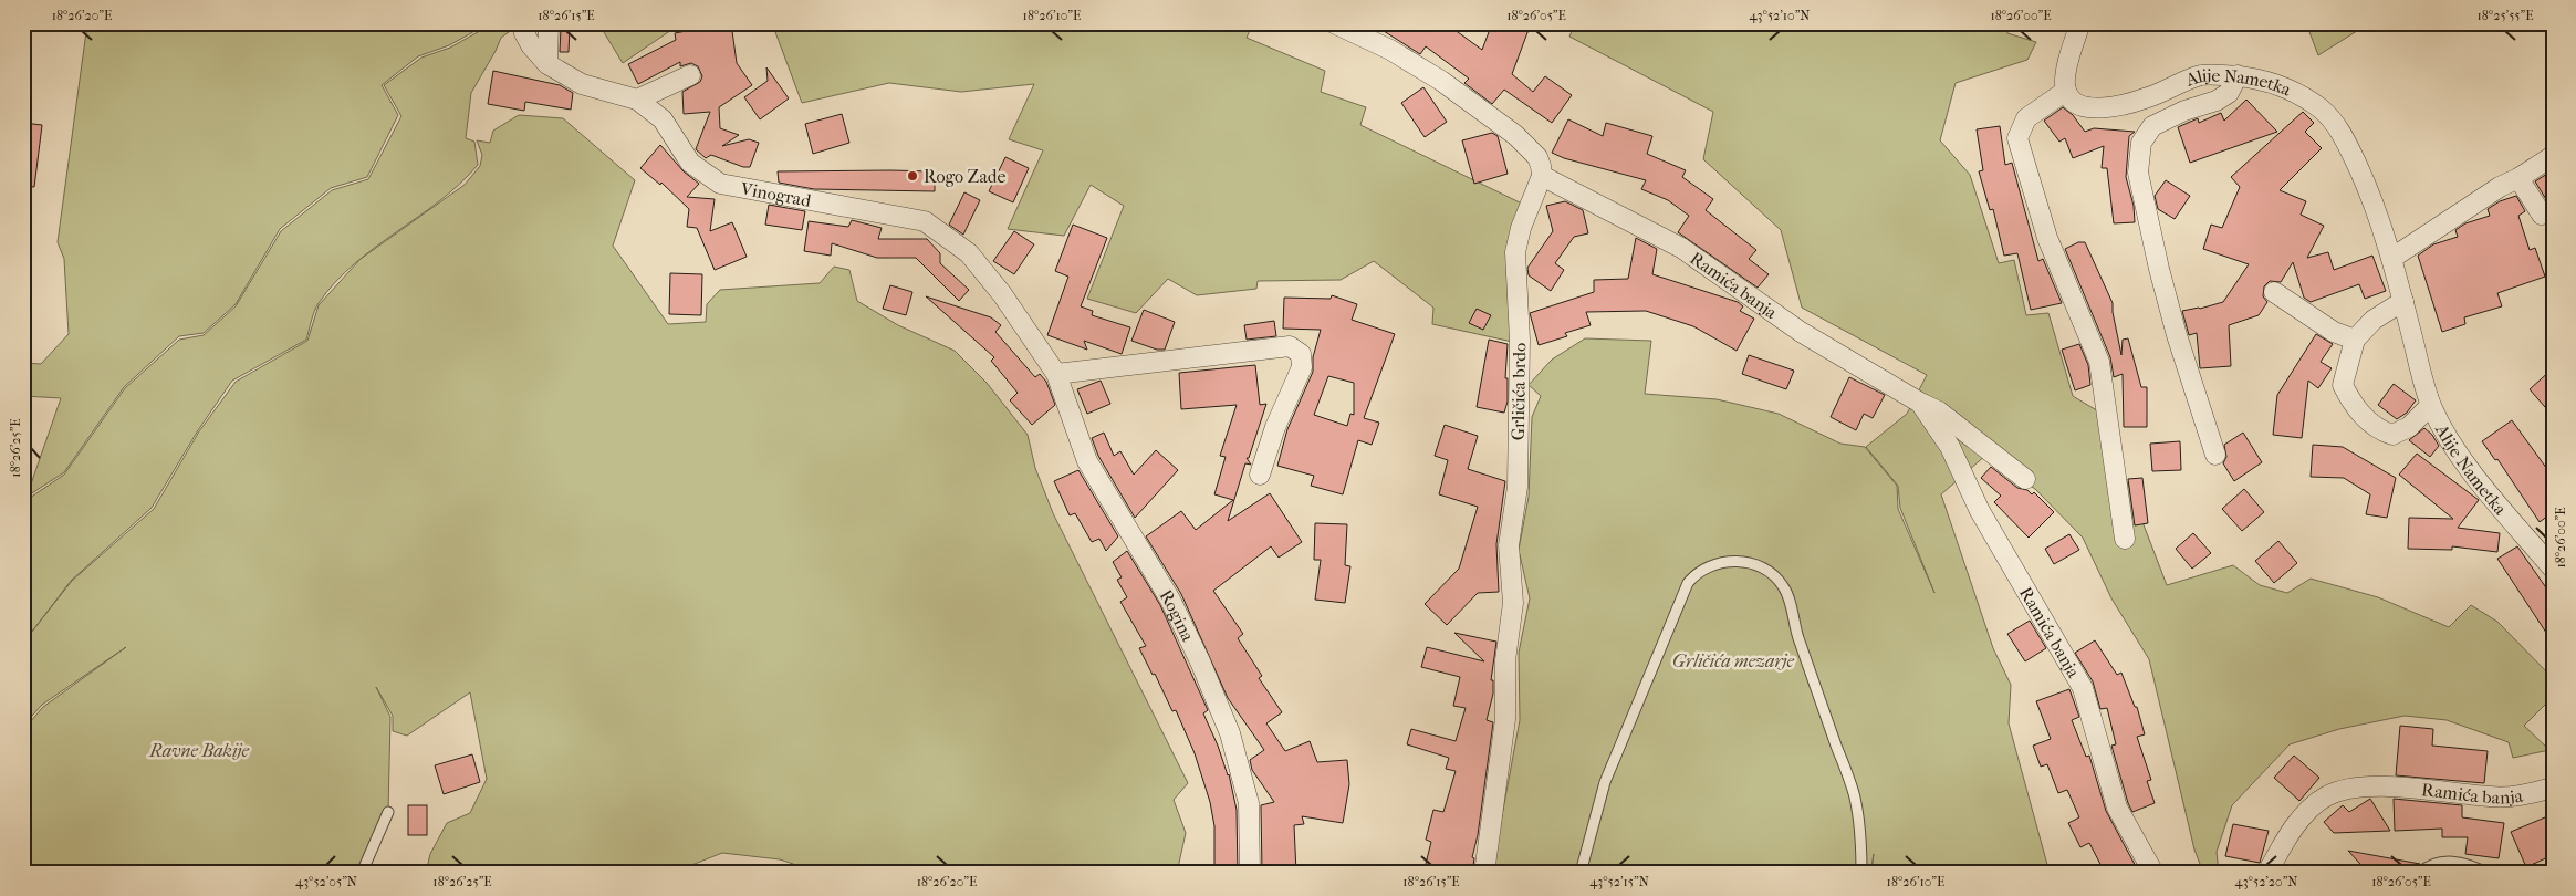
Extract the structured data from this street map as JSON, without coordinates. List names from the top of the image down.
{
  "streets": {
    "street": [
      "Alije Nametka",
      "Vinograd",
      "Ramića banja",
      "Grličića brdo",
      "Rogina"
    ]
  },
  "crossings": [
    ["Vinograd", "Rogina"],
    ["Ramića banja", "Grličića brdo"]
  ],
  "parks": ["Grličića mezarje", "Ravne Bakije"],
  "places": ["Rogo Zade"],
  "coordinates": [
    "18°26'20\"E",
    "18°26'15\"E",
    "18°26'10\"E",
    "18°26'05\"E",
    "43°52'10\"N",
    "18°26'00\"E",
    "18°25'55\"E",
    "18°26'25\"E",
    "43°52'05\"N",
    "43°52'15\"N",
    "43°52'20\"N"
  ]
}
